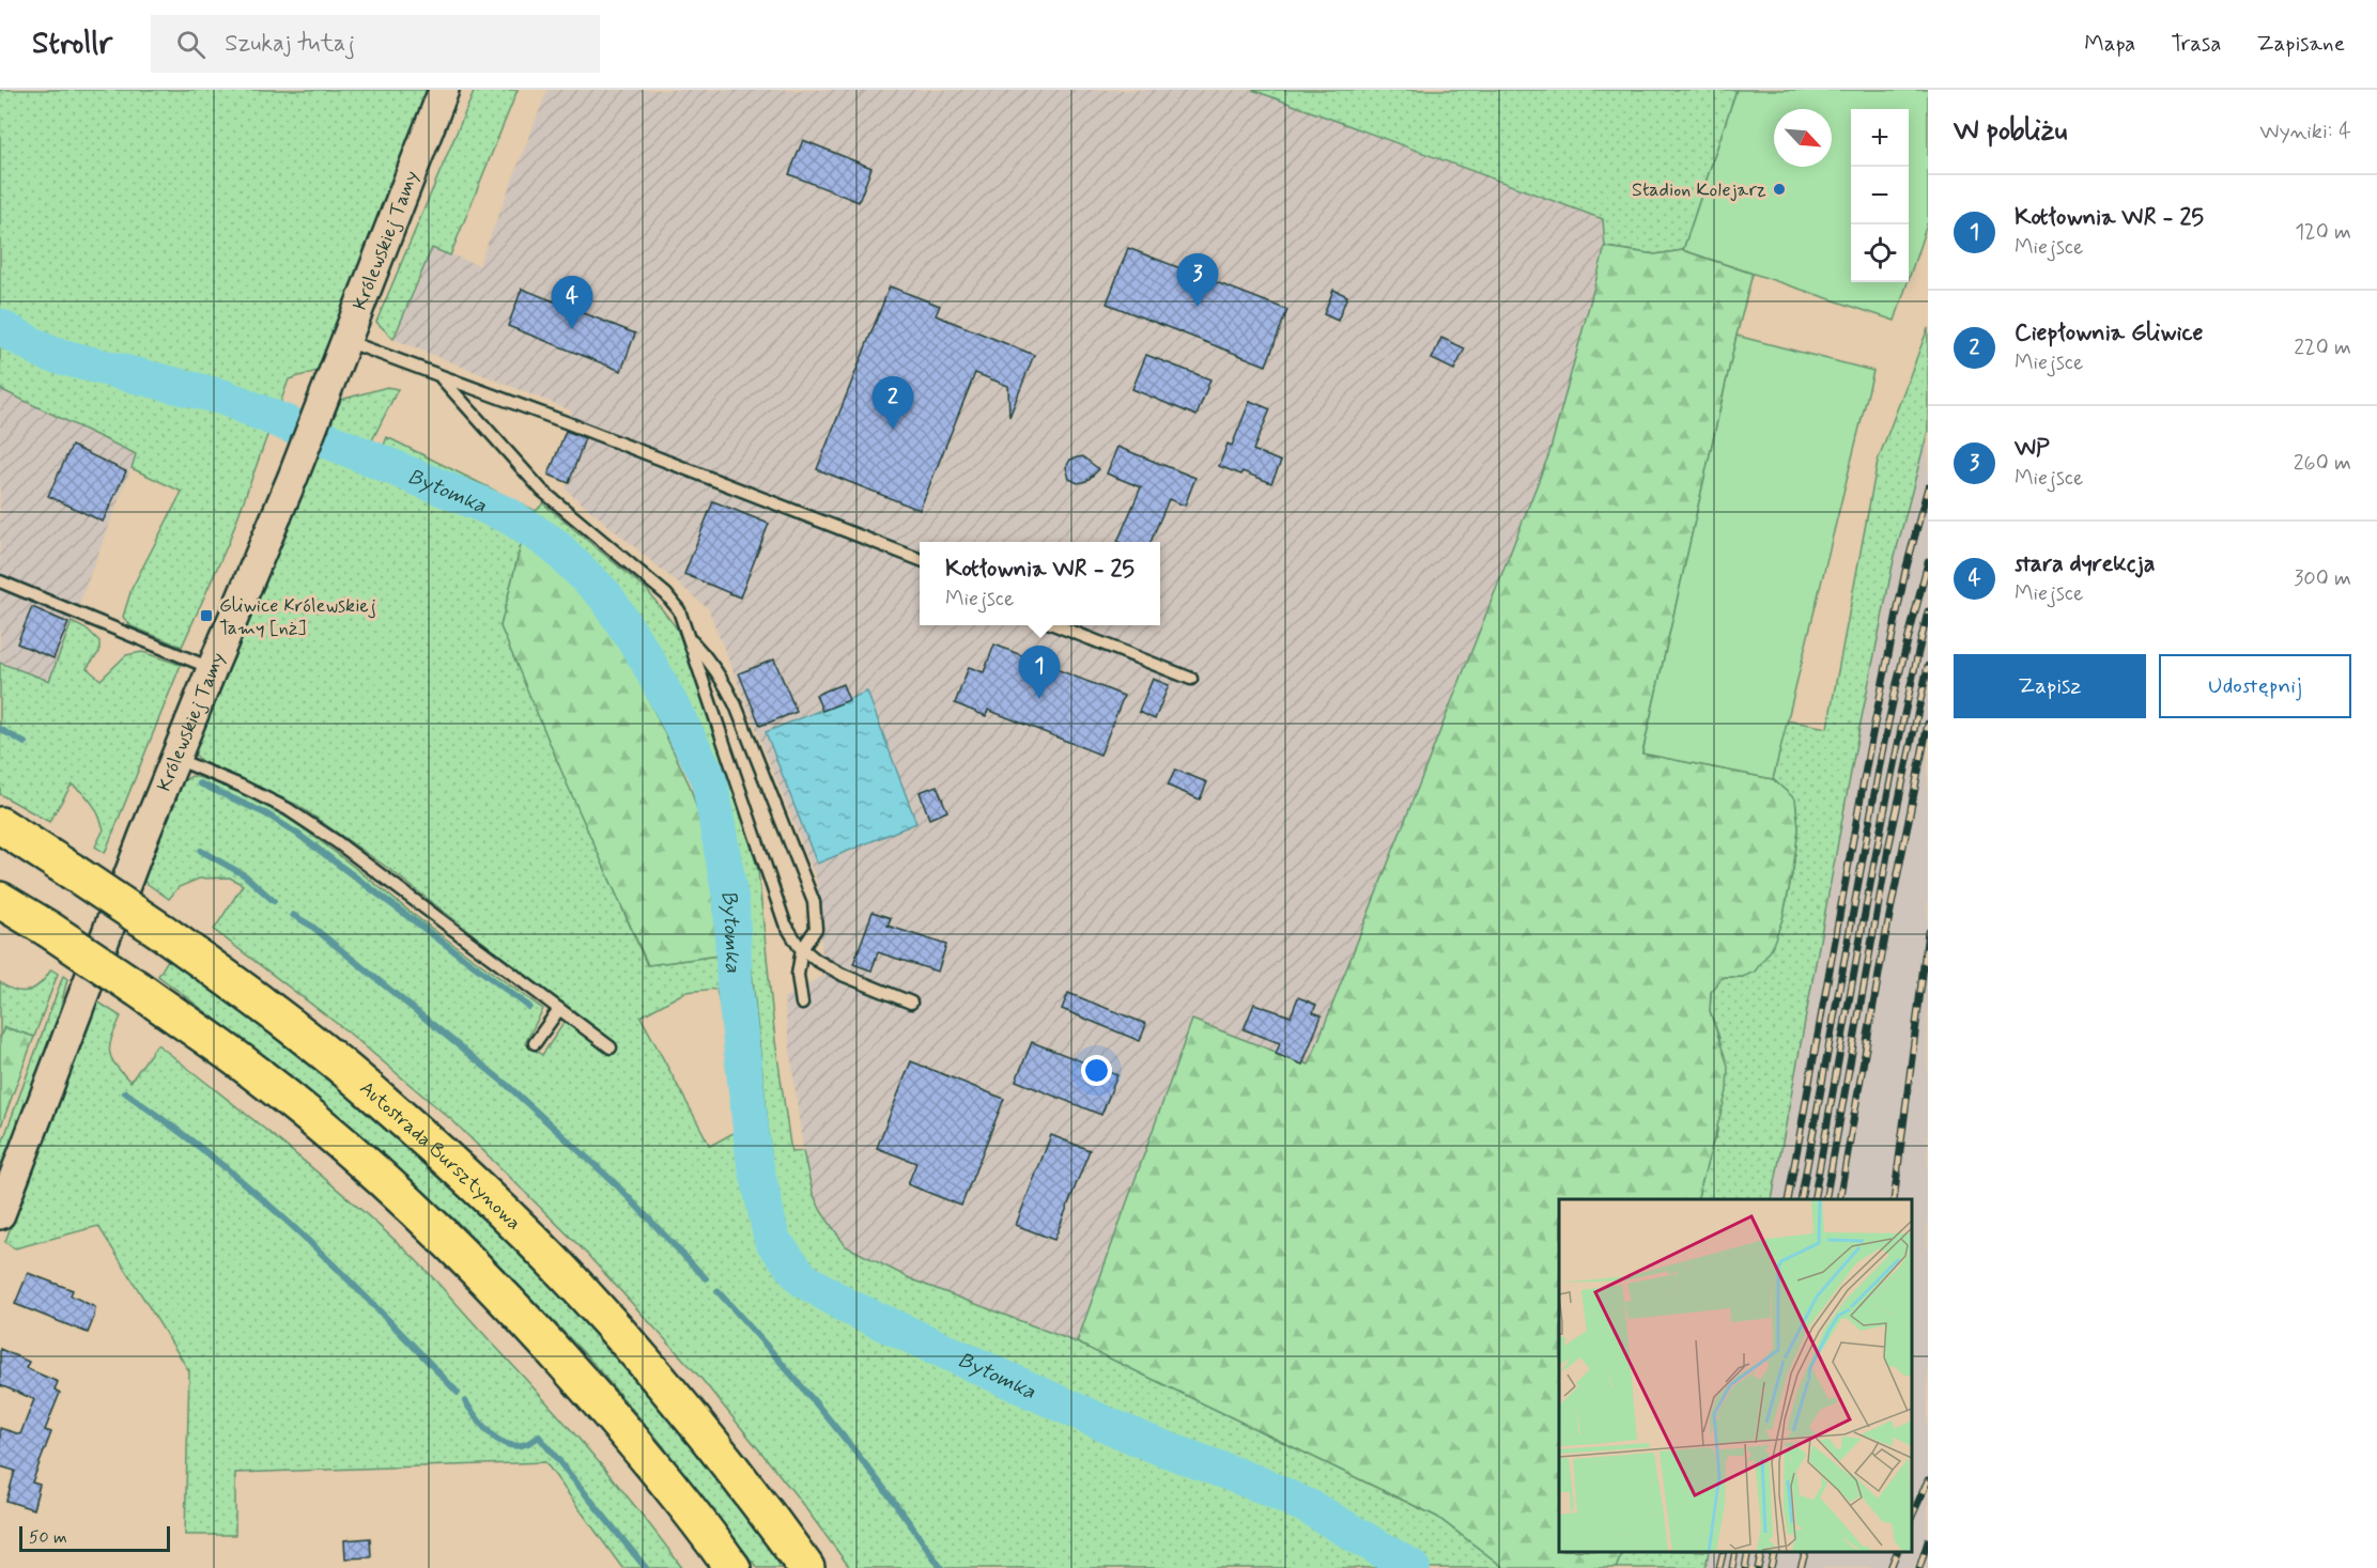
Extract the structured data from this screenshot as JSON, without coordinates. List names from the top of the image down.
{
  "streets": {
    "highway": ["Autostrada Bursztynowa"],
    "street": ["Królewskiej Tamy"]
  },
  "water": ["Bytomka"],
  "places": {
    "other": ["Stadion Kolejarz"],
    "transit": ["Gliwice Królewskiej Tamy [nż]"]
  },
  "scale_bar": "50 m",
  "north": "bottom right",
  "page": {
    "header": "Strollr",
    "search": "Szukaj tutaj",
    "nav": ["Mapa", "Trasa", "Zapisane"],
    "heading": ["W pobliżu", "Wyniki: 4"],
    "map_buttons": ["+", "−"],
    "list": [
      {
        "mark": "1",
        "name": "Kotłownia WR - 25",
        "note": "Miejsce",
        "value": "120 m"
      },
      {
        "mark": "2",
        "name": "Ciepłownia Gliwice",
        "note": "Miejsce",
        "value": "220 m"
      },
      {
        "mark": "3",
        "name": "WP",
        "note": "Miejsce",
        "value": "260 m"
      },
      {
        "mark": "4",
        "name": "stara dyrekcja",
        "note": "Miejsce",
        "value": "300 m"
      }
    ],
    "pins": [
      "3",
      "4",
      "2",
      "1"
    ],
    "popup": ["Kotłownia WR - 25", "Miejsce"],
    "buttons": ["Zapisz", "Udostępnij"],
    "scale": "50 m"
  }
}
